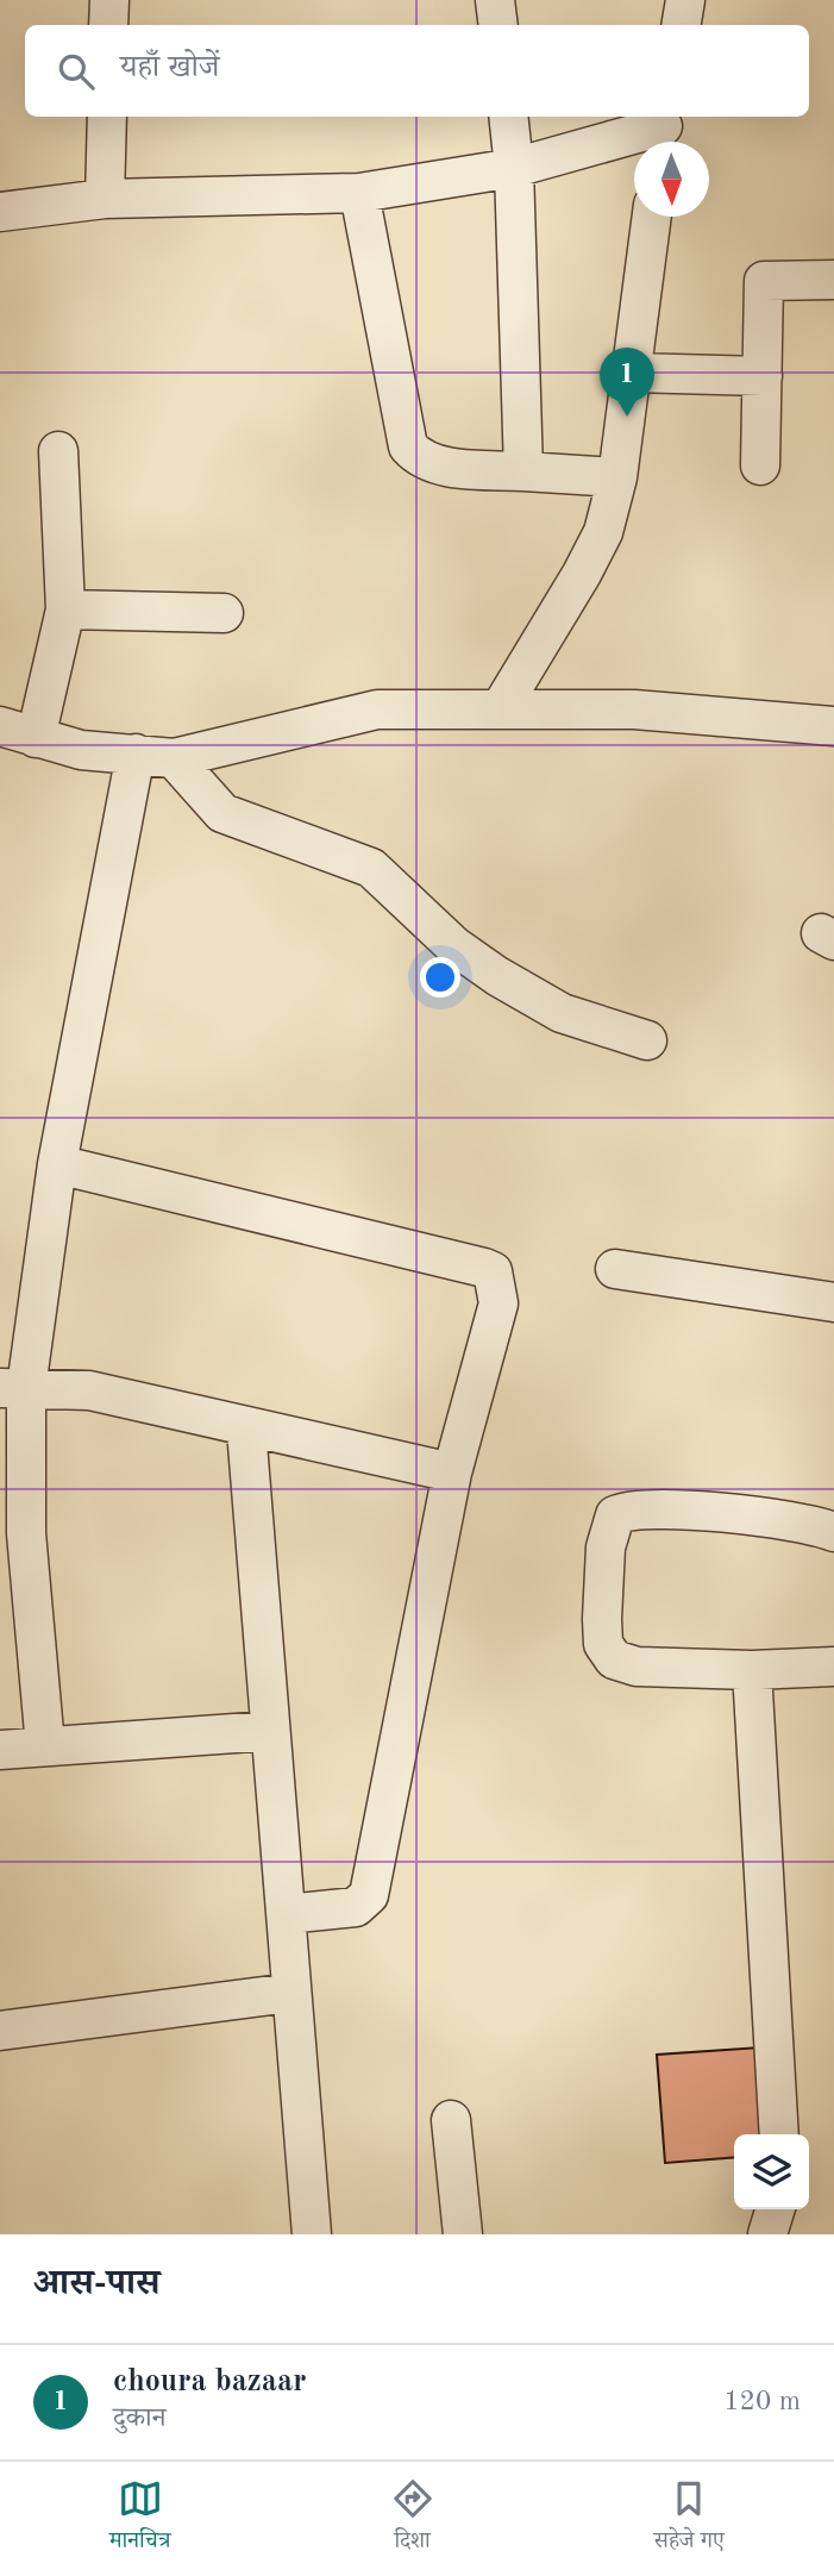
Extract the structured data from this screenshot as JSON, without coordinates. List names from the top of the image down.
{
  "north": "bottom",
  "page": {
    "search": "यहाँ खोजें",
    "pins": "1",
    "heading": "आस-पास",
    "list": [
      {
        "mark": "1",
        "name": "choura bazaar",
        "note": "दुकान",
        "value": "120 m"
      }
    ],
    "nav": ["मानचित्र", "दिशा", "सहेजे गए"]
  }
}
